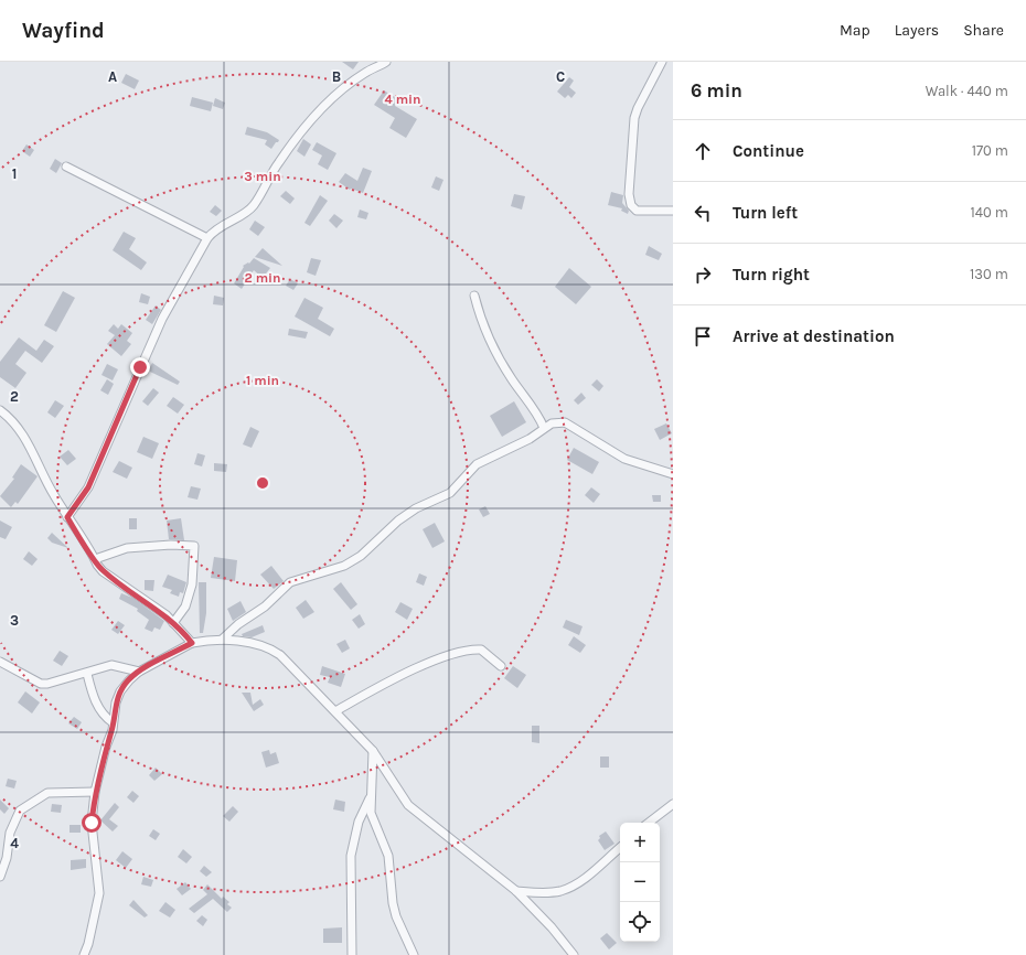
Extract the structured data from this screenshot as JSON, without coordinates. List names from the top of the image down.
{
  "page": {
    "header": "Wayfind",
    "nav": ["Map", "Layers", "Share"],
    "heading": ["6 min", "Walk · 440 m"],
    "list": [
      ["Continue", "170 m"],
      ["Turn left", "140 m"],
      ["Turn right", "130 m"],
      "Arrive at destination"
    ],
    "map_buttons": ["+", "−"]
  },
  "grid": {
    "columns": ["A", "B", "C"],
    "rows": [
      "1",
      "2",
      "3",
      "4"
    ]
  },
  "rings": [
    "4 min",
    "3 min",
    "2 min",
    "1 min"
  ]
}
